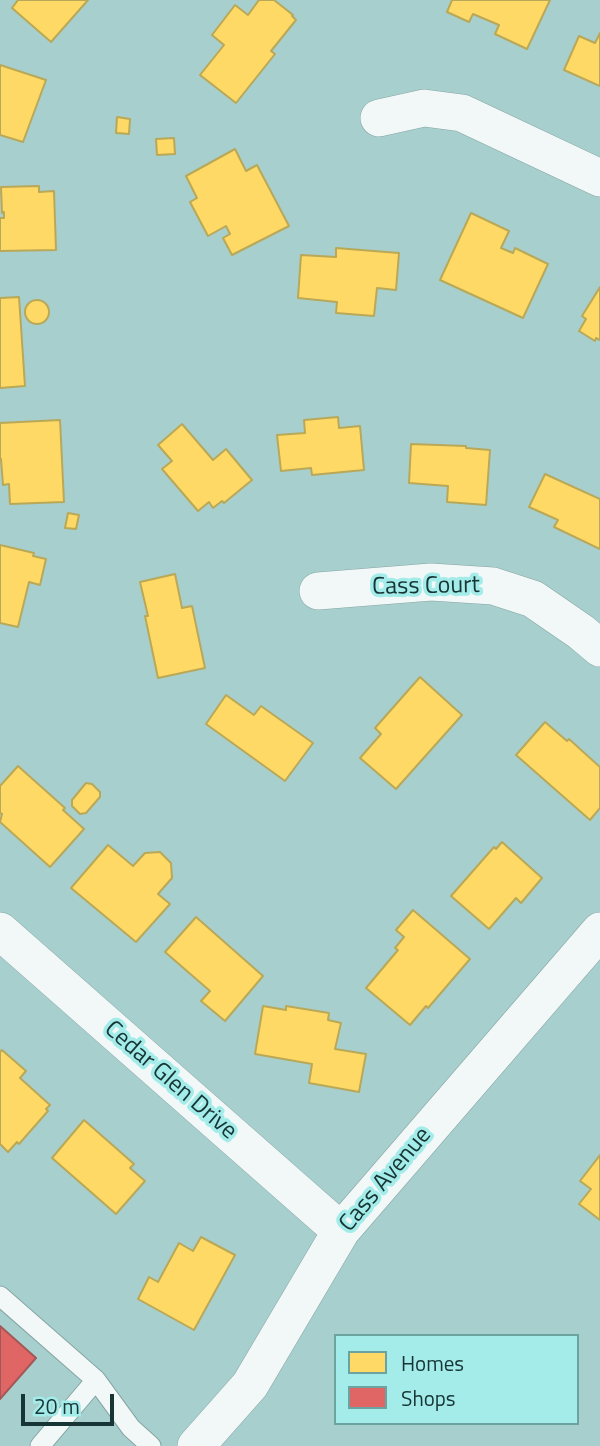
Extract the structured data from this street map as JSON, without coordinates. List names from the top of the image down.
{
  "streets": {
    "street": ["Cass Court", "Cedar Glen Drive", "Cass Avenue"]
  },
  "crossings": [
    ["Cedar Glen Drive", "Cass Avenue"]
  ],
  "legend": ["Homes", "Shops"],
  "scale_bar": "20 m"
}
